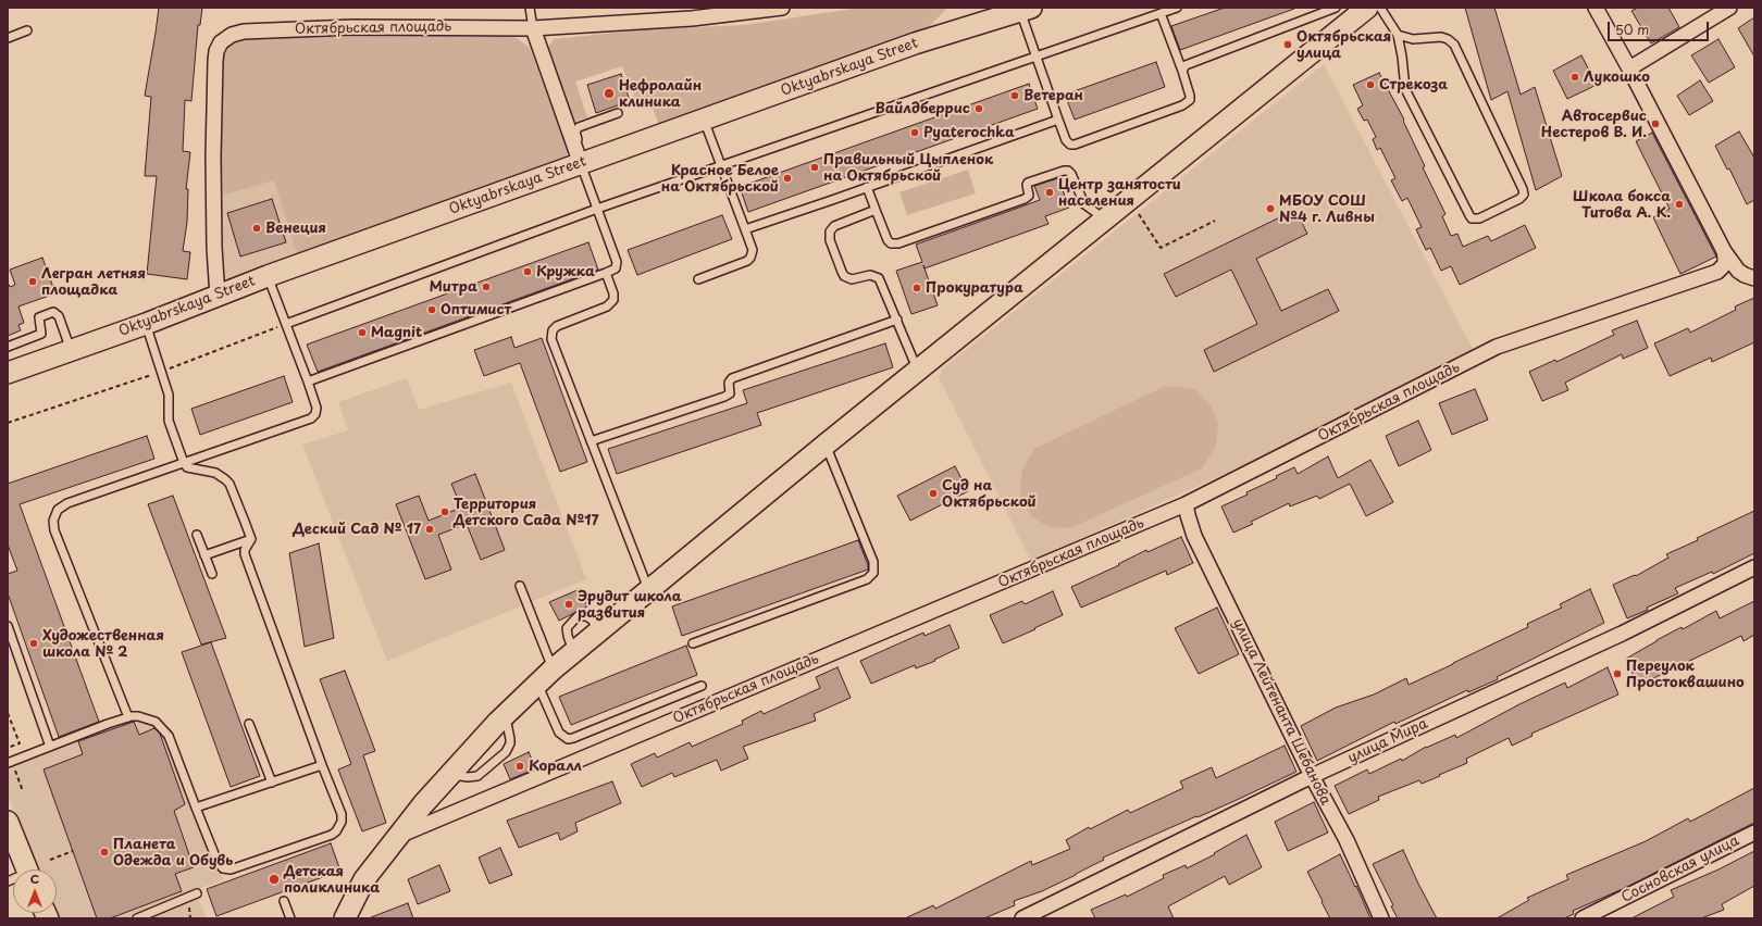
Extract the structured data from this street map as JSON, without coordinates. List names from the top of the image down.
{
  "streets": {
    "street": [
      "Октябрьская площадь",
      "Oktyabrskaya Street",
      "улица Лейтенанта Шебанова",
      "улица Мира",
      "Сосновская улица"
    ]
  },
  "crossings": [
    ["Октябрьская площадь", "Oktyabrskaya Street"],
    ["Октябрьская площадь", "улица Лейтенанта Шебанова"],
    ["улица Лейтенанта Шебанова", "улица Мира"]
  ],
  "places": [
    "Октябрьская улица",
    "Лукошко",
    "Стрекоза",
    "Нефролайн клиника",
    "Ветеран",
    "Вайлдберрис",
    "Автосервис Нестеров В. И.",
    "Pyaterochka",
    "Правильный Цыпленок на Октябрьской",
    "Красное Белое на Октябрьской",
    "Центр занятости населения",
    "Школа бокса Титова А. К.",
    "МБОУ СОШ №4 г. Ливны",
    "Венеция",
    "Кружка",
    "Легран летняя площадка",
    "Митра",
    "Прокуратура",
    "Оптимист",
    "Magnit",
    "Суд на Октябрьской",
    "Территория Детского Сада №17",
    "Деский Сад № 17",
    "Эрудит школа развития",
    "Художественная школа № 2",
    "Переулок Простоквашино",
    "Коралл",
    "Планета Одежда и Обувь",
    "Детская поликлиника"
  ],
  "scale_bar": "50 m",
  "north": "top"
}
